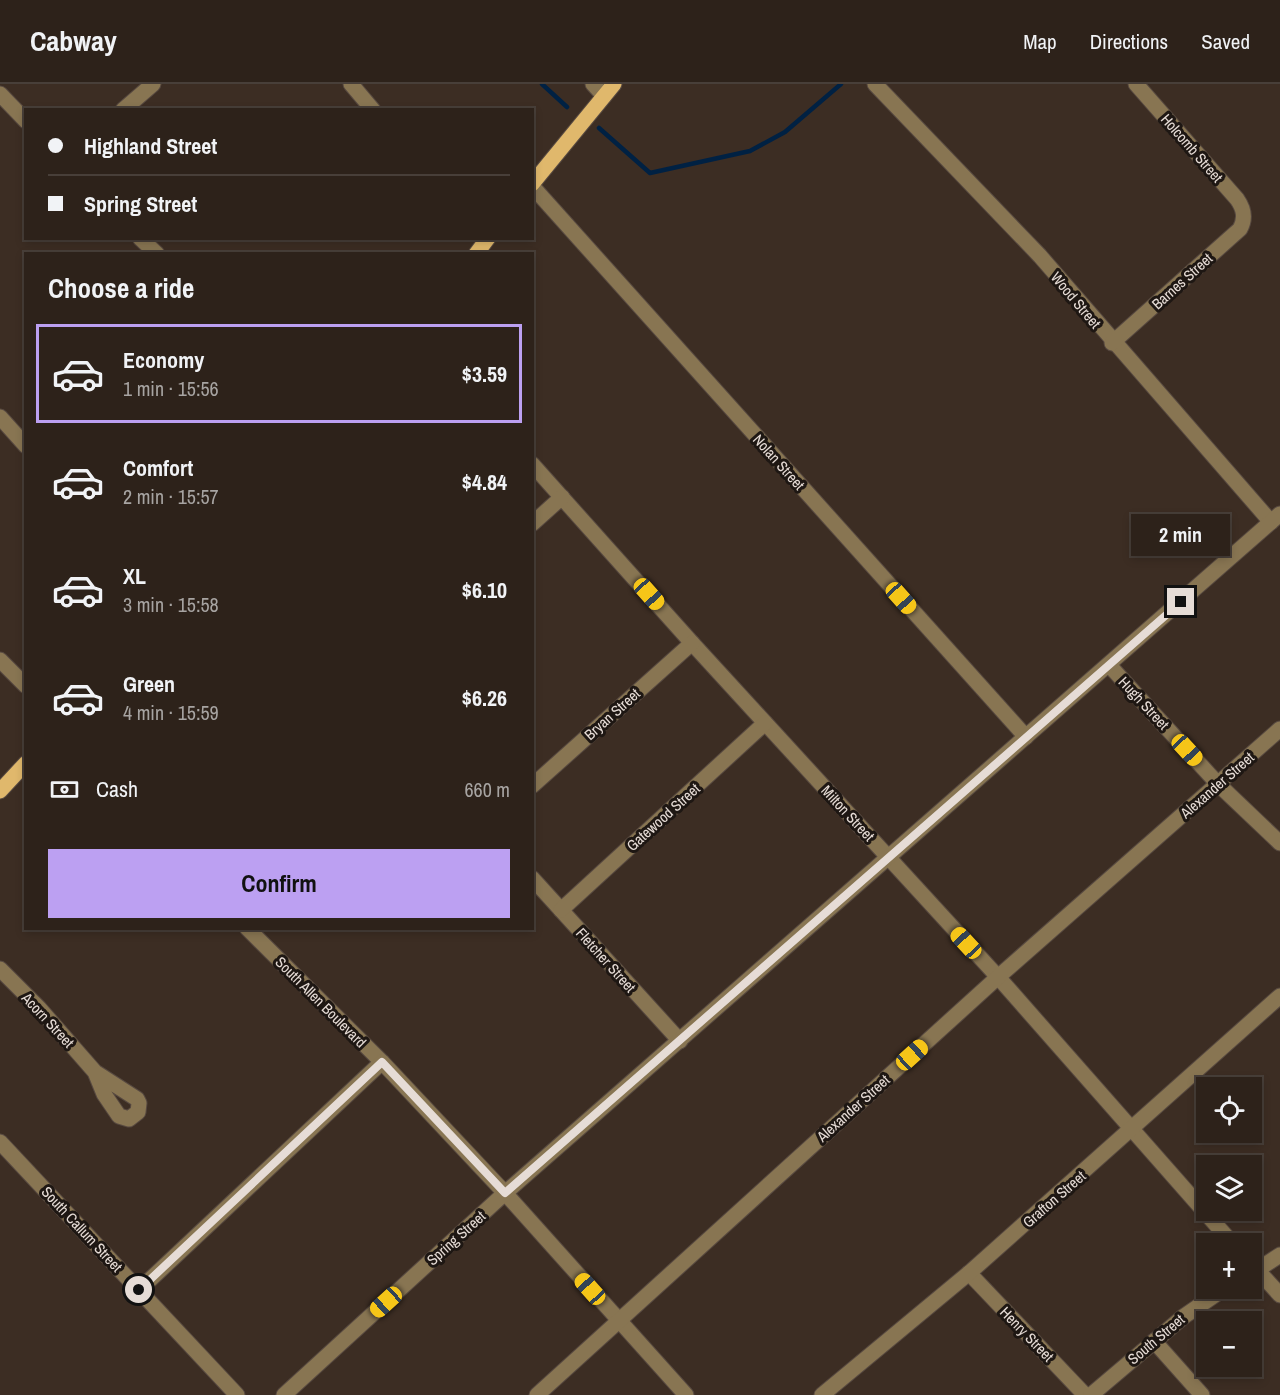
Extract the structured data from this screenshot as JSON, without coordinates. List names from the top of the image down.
{
  "streets": {
    "street": [
      "Holcomb Street",
      "Barnes Street",
      "Wood Street",
      "Nolan Street",
      "Hugh Street",
      "Bryan Street",
      "Alexander Street",
      "Milton Street",
      "Gatewood Street",
      "Fletcher Street",
      "South Allen Boulevard",
      "Acorn Street",
      "Grafton Street",
      "South Callum Street",
      "Spring Street",
      "Henry Street",
      "South Street"
    ]
  },
  "crossings": [
    ["Holcomb Street", "Barnes Street"],
    ["Barnes Street", "Wood Street"],
    ["Wood Street", "Spring Street"],
    ["Nolan Street", "Spring Street"],
    ["Hugh Street", "Alexander Street"],
    ["Hugh Street", "Spring Street"],
    ["Bryan Street", "Milton Street"],
    ["Alexander Street", "Milton Street"],
    ["Alexander Street", "South Allen Boulevard"],
    ["Milton Street", "Gatewood Street"],
    ["Milton Street", "Grafton Street"],
    ["Milton Street", "Spring Street"],
    ["Gatewood Street", "Fletcher Street"],
    ["Fletcher Street", "Spring Street"],
    ["South Allen Boulevard", "Spring Street"],
    ["Grafton Street", "Henry Street"]
  ],
  "page": {
    "header": "Cabway",
    "nav": ["Map", "Directions", "Saved"],
    "banner": ["Highland Street", "Spring Street"],
    "heading": "Choose a ride",
    "list": [
      {
        "name": "Economy",
        "note": "1 min · 15:56",
        "value": "$3.59"
      },
      {
        "name": "Comfort",
        "note": "2 min · 15:57",
        "value": "$4.84"
      },
      {
        "name": "XL",
        "note": "3 min · 15:58",
        "value": "$6.10"
      },
      {
        "name": "Green",
        "note": "4 min · 15:59",
        "value": "$6.26"
      }
    ],
    "bubble": "2 min",
    "pay": ["Cash", "660 m"],
    "buttons": "Confirm",
    "map_buttons": ["+", "−"]
  }
}
